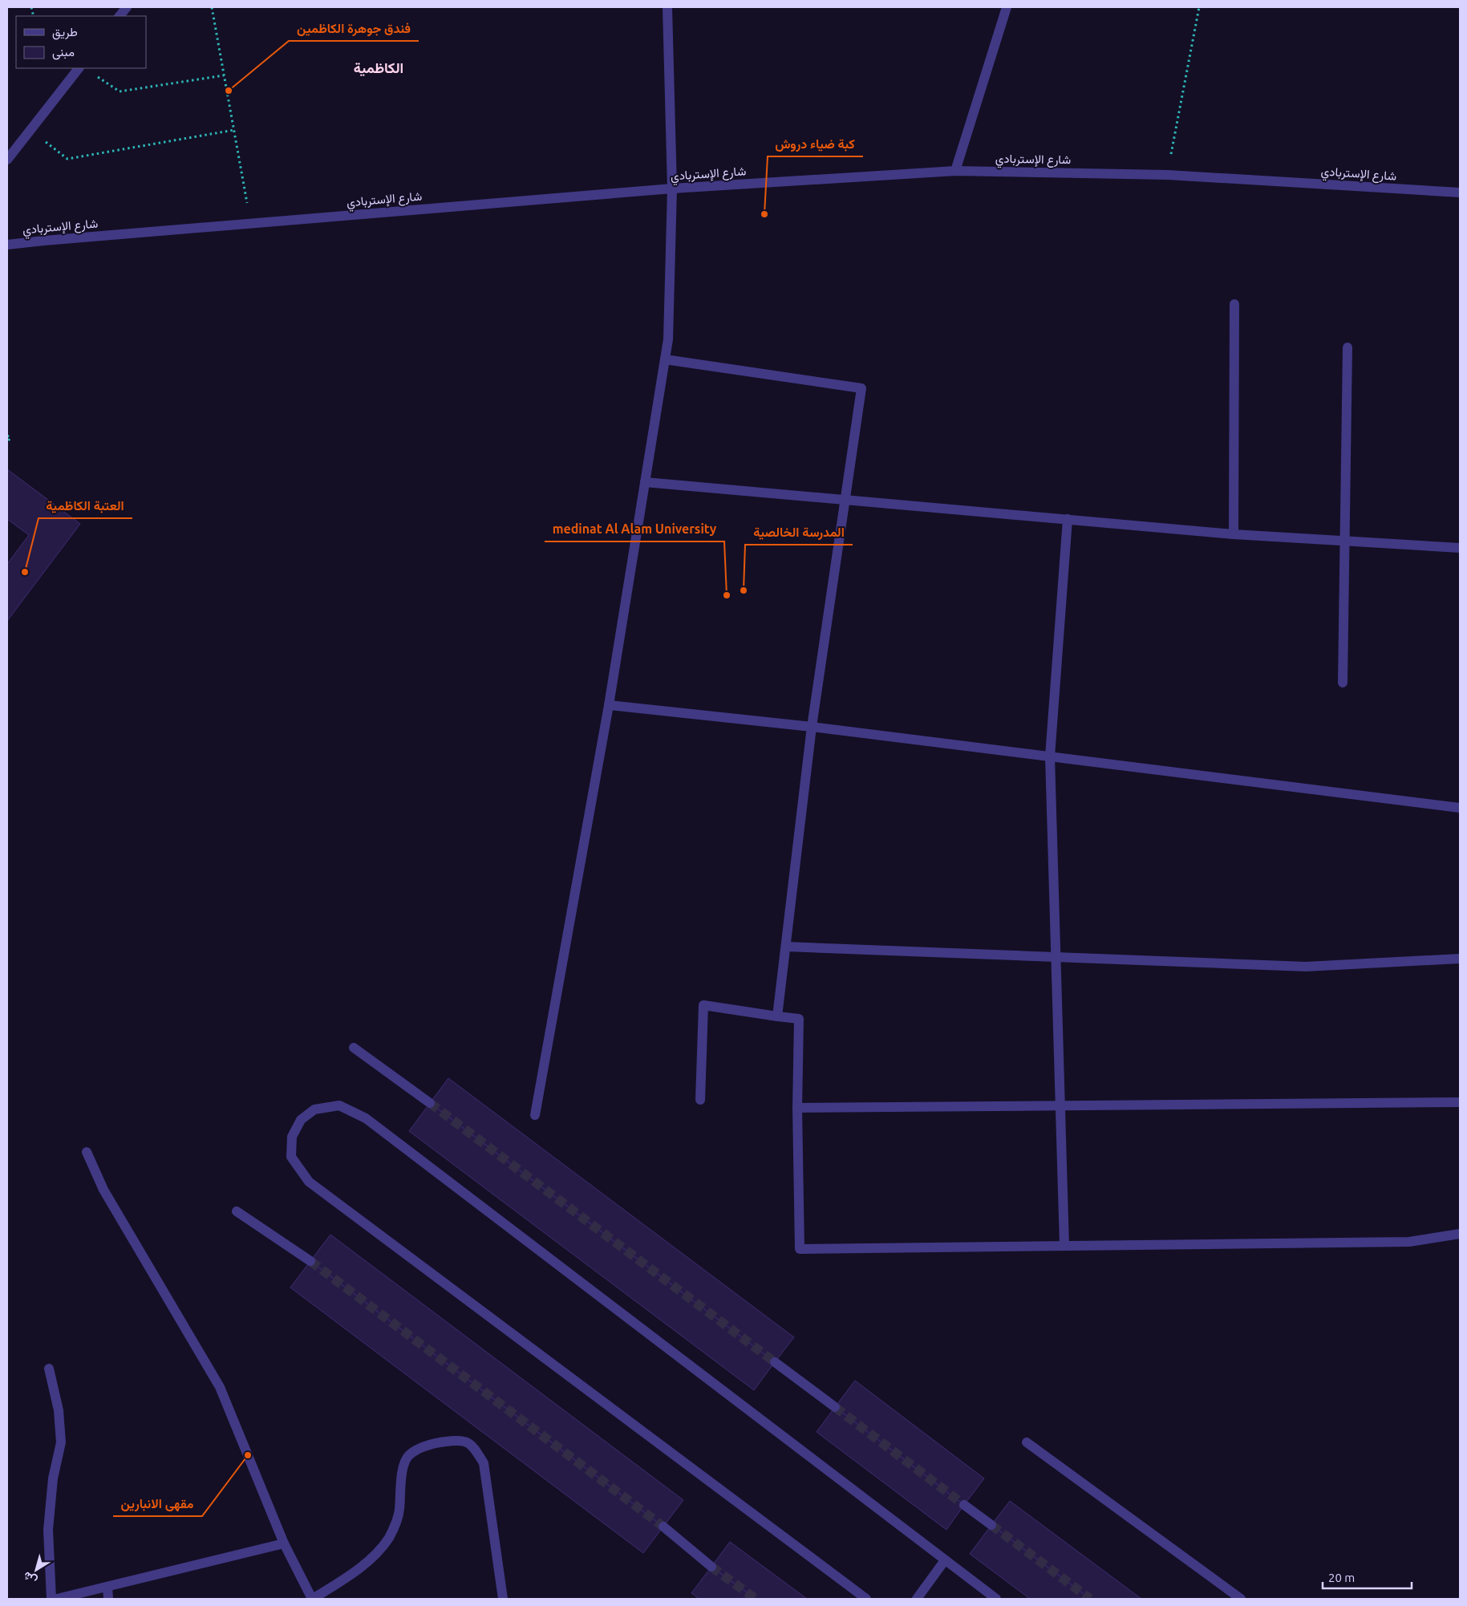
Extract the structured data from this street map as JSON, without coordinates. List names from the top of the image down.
{
  "streets": {
    "street": ["شارع الإستربادي"]
  },
  "districts": ["الكاظمية"],
  "places": [
    "فندق جوهرة الكاظمين",
    "كبة ضياء دروش",
    "العتبة الكاظمية",
    "المدرسة الخالصية",
    "medinat Al Alam University",
    "مقهى الانبارين"
  ],
  "legend": ["طريق", "مبنى"],
  "scale_bar": "20 m",
  "north": "bottom left"
}
